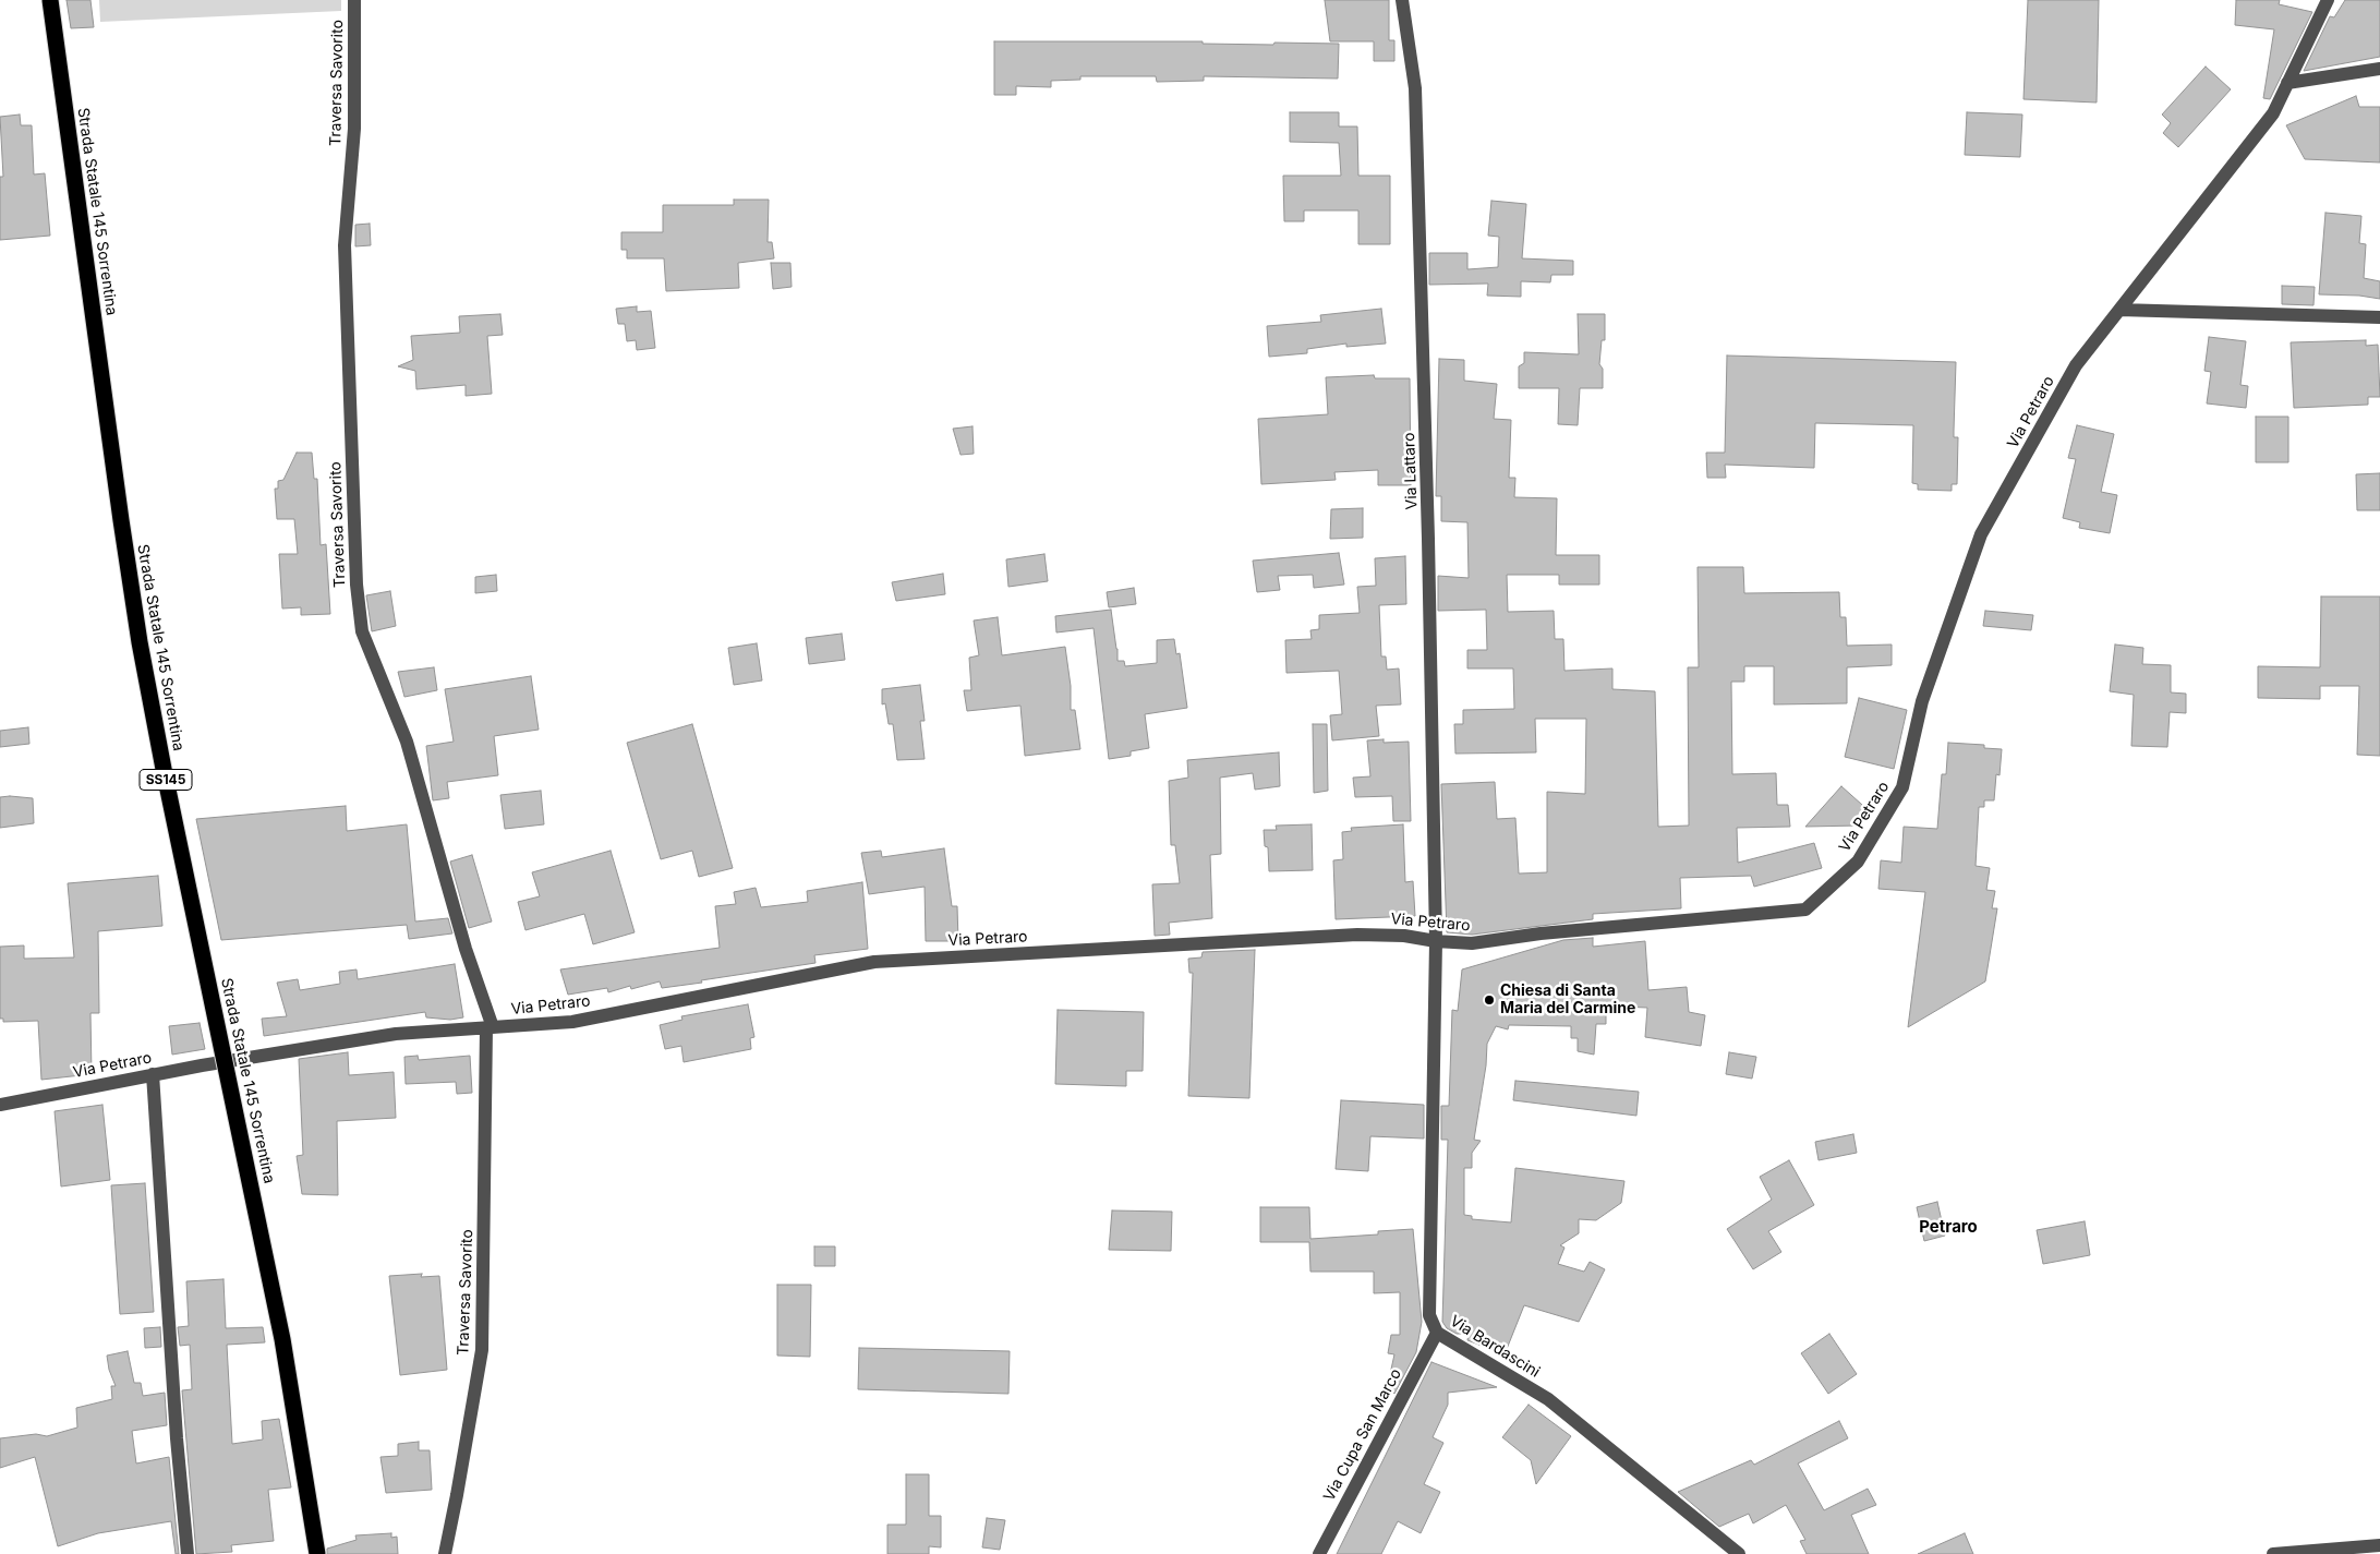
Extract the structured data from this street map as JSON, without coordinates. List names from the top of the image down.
{
  "streets": {
    "highway": ["Strada Statale 145 Sorrentina", "SS145"],
    "street": [
      "Traversa Savorito",
      "Via Petraro",
      "Via Lattaro",
      "Via Bardascini",
      "Via Cupa San Marco"
    ]
  },
  "crossings": [
    ["Traversa Savorito", "Via Petraro"],
    ["Via Petraro", "Via Lattaro"],
    ["Via Petraro", "Via Bardascini"],
    ["Via Lattaro", "Via Bardascini"],
    ["Via Bardascini", "Via Cupa San Marco"]
  ],
  "districts": ["Petraro"],
  "places": ["Chiesa di Santa Maria del Carmine"]
}
